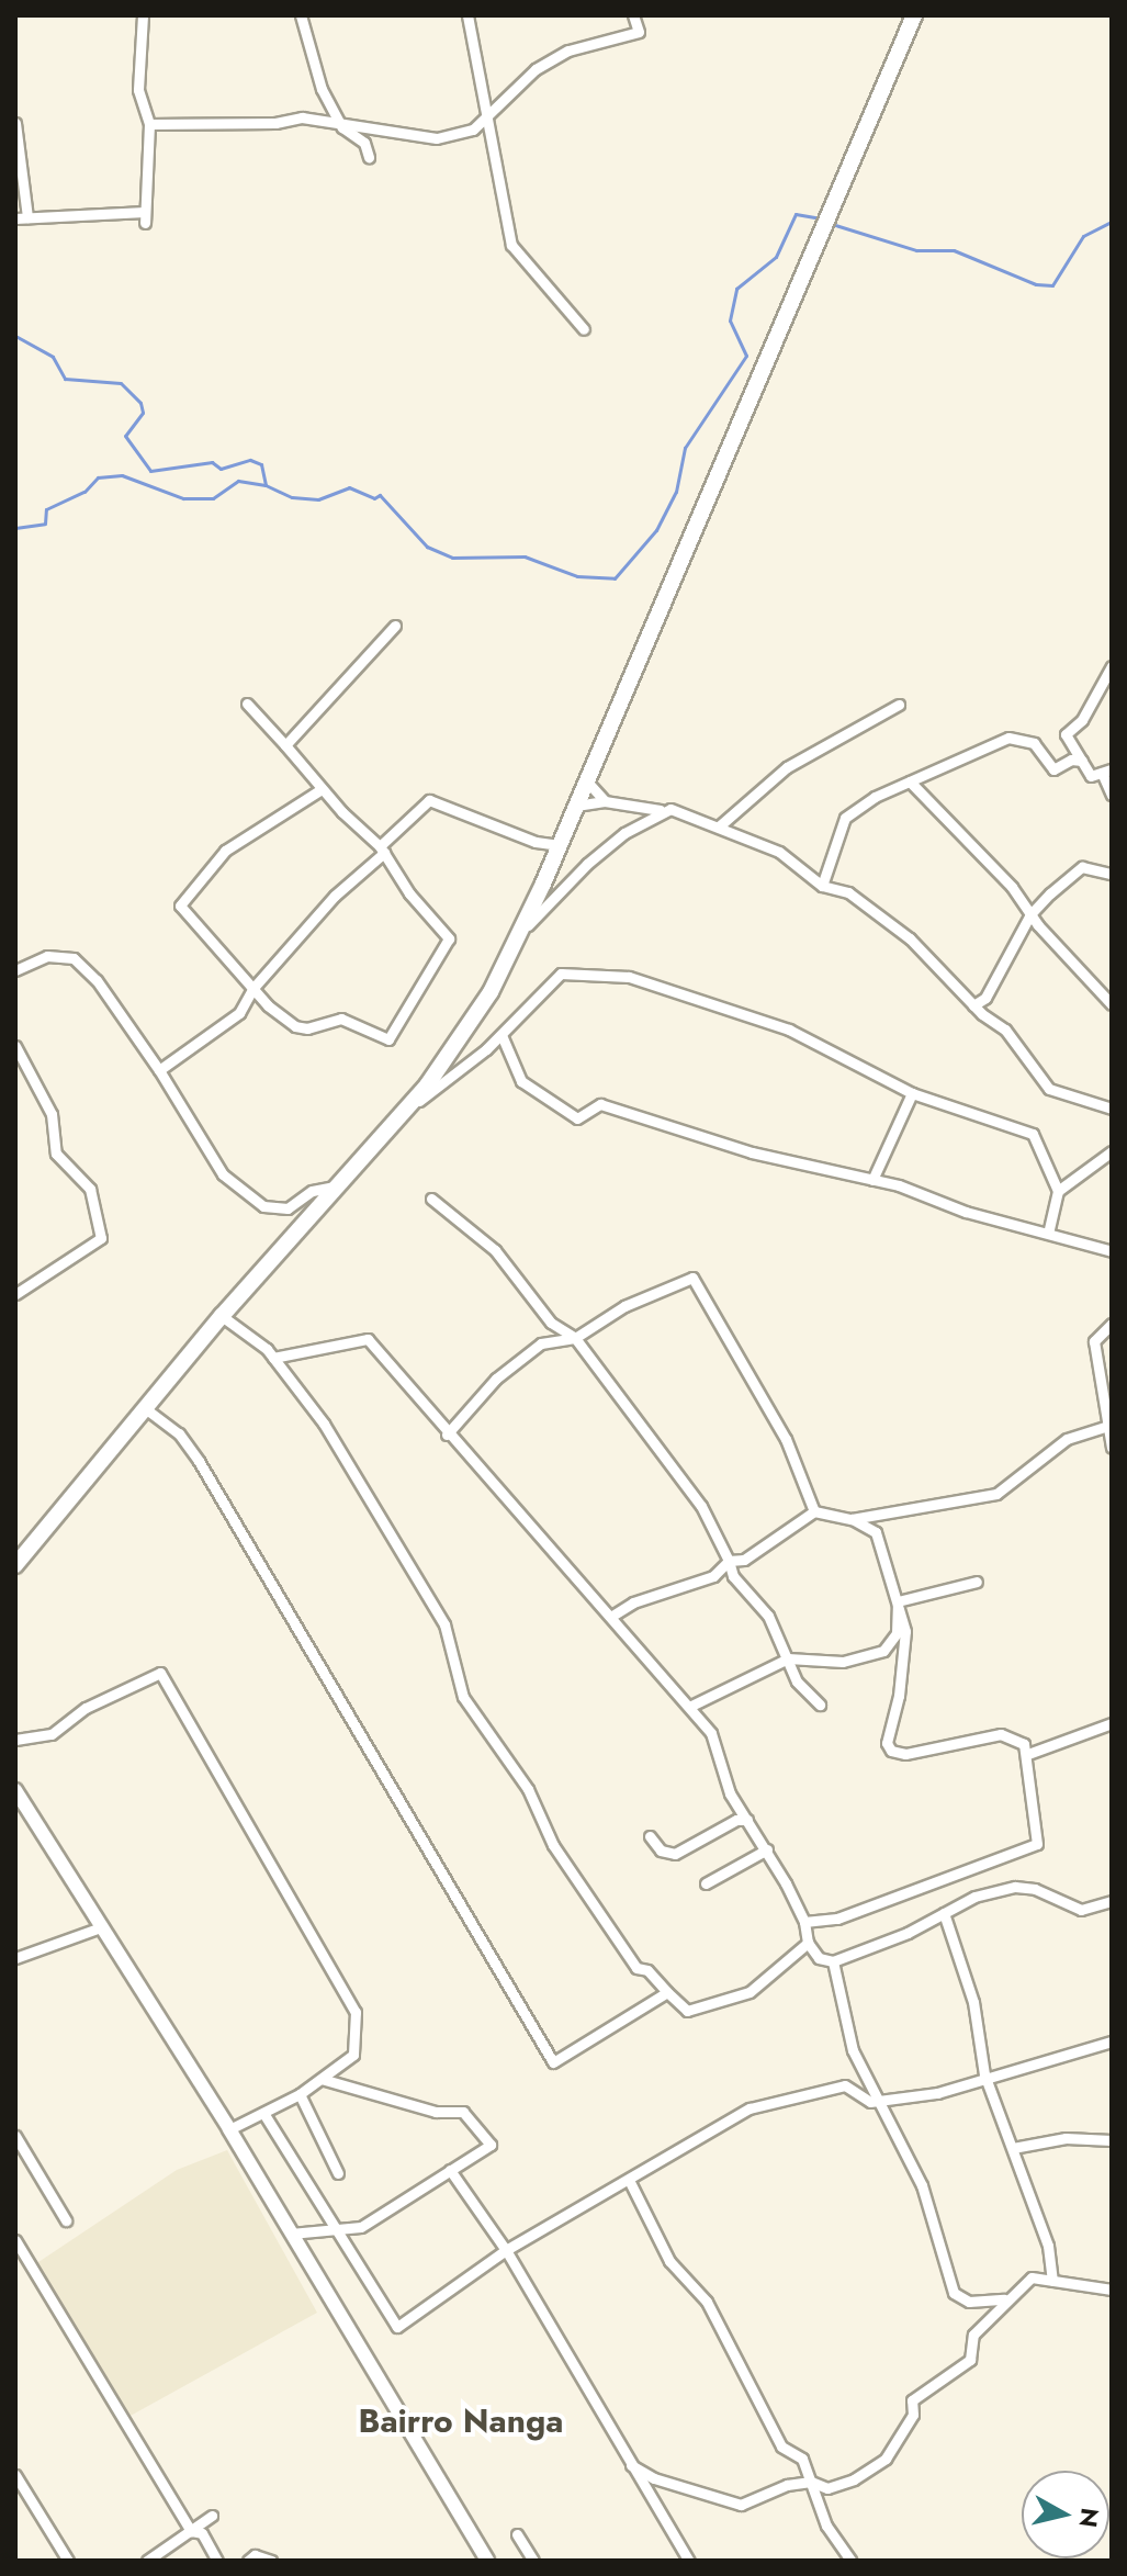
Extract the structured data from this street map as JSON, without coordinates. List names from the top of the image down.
{
  "districts": ["Bairro Nanga"],
  "north": "right"
}
